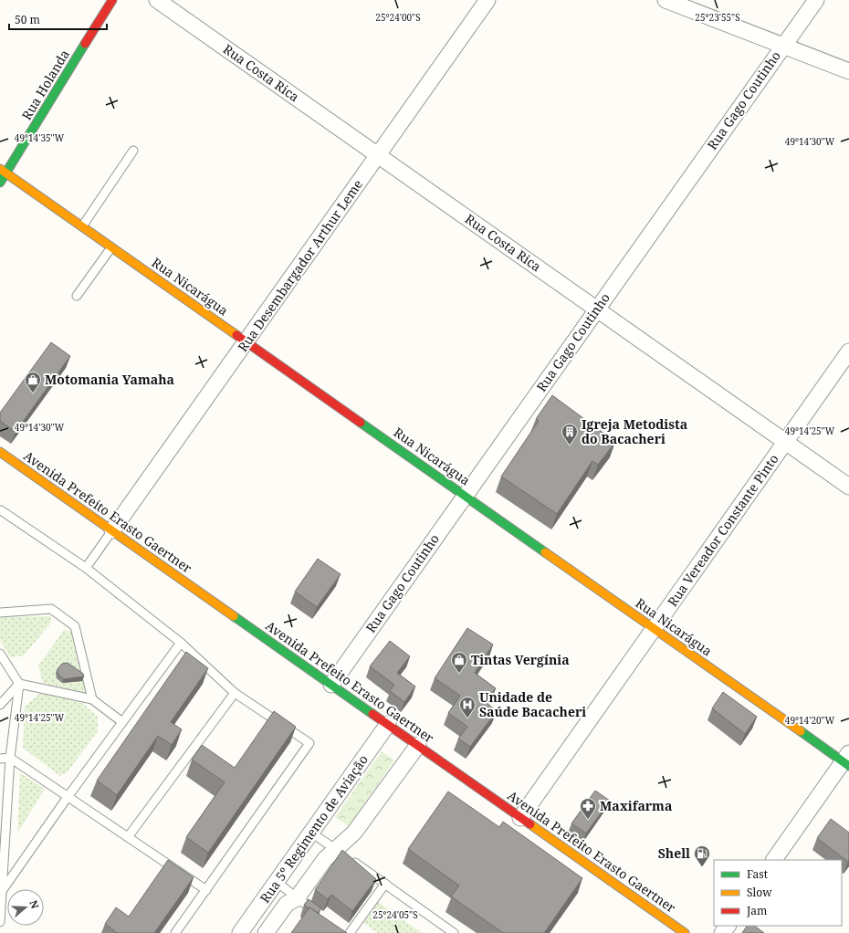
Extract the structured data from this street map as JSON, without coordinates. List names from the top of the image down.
{
  "streets": {
    "main road": ["Rua Holanda", "Rua Nicarágua", "Avenida Prefeito Erasto Gaertner"],
    "street": [
      "Rua Costa Rica",
      "Rua Gago Coutinho",
      "Rua Desembargador Arthur Leme",
      "Rua Vereador Constante Pinto",
      "Rua 5º Regimento de Aviação"
    ]
  },
  "crossings": [
    ["Rua Costa Rica", "Rua Gago Coutinho"],
    ["Rua Costa Rica", "Rua Desembargador Arthur Leme"],
    ["Rua Costa Rica", "Rua Vereador Constante Pinto"],
    ["Rua Holanda", "Rua Nicarágua"],
    ["Rua Gago Coutinho", "Rua Nicarágua"],
    ["Rua Gago Coutinho", "Avenida Prefeito Erasto Gaertner"],
    ["Rua Desembargador Arthur Leme", "Rua Nicarágua"],
    ["Rua Desembargador Arthur Leme", "Avenida Prefeito Erasto Gaertner"],
    ["Rua Nicarágua", "Rua Vereador Constante Pinto"],
    ["Avenida Prefeito Erasto Gaertner", "Rua Vereador Constante Pinto"],
    ["Avenida Prefeito Erasto Gaertner", "Rua 5º Regimento de Aviação"]
  ],
  "places": {
    "shop": ["Motomania Yamaha", "Tintas Vergínia"],
    "building": ["Igreja Metodista do Bacacheri"],
    "hospital": ["Unidade de Saúde Bacacheri"],
    "pharmacy": ["Maxifarma"],
    "fuel station": ["Shell"]
  },
  "legend": ["Fast", "Slow", "Jam"],
  "scale_bar": "50 m",
  "north": "right",
  "coordinates": [
    "25°24'00\"S",
    "25°23'55\"S",
    "49°14'35\"W",
    "49°14'30\"W",
    "49°14'25\"W",
    "49°14'20\"W",
    "25°24'05\"S"
  ]
}
